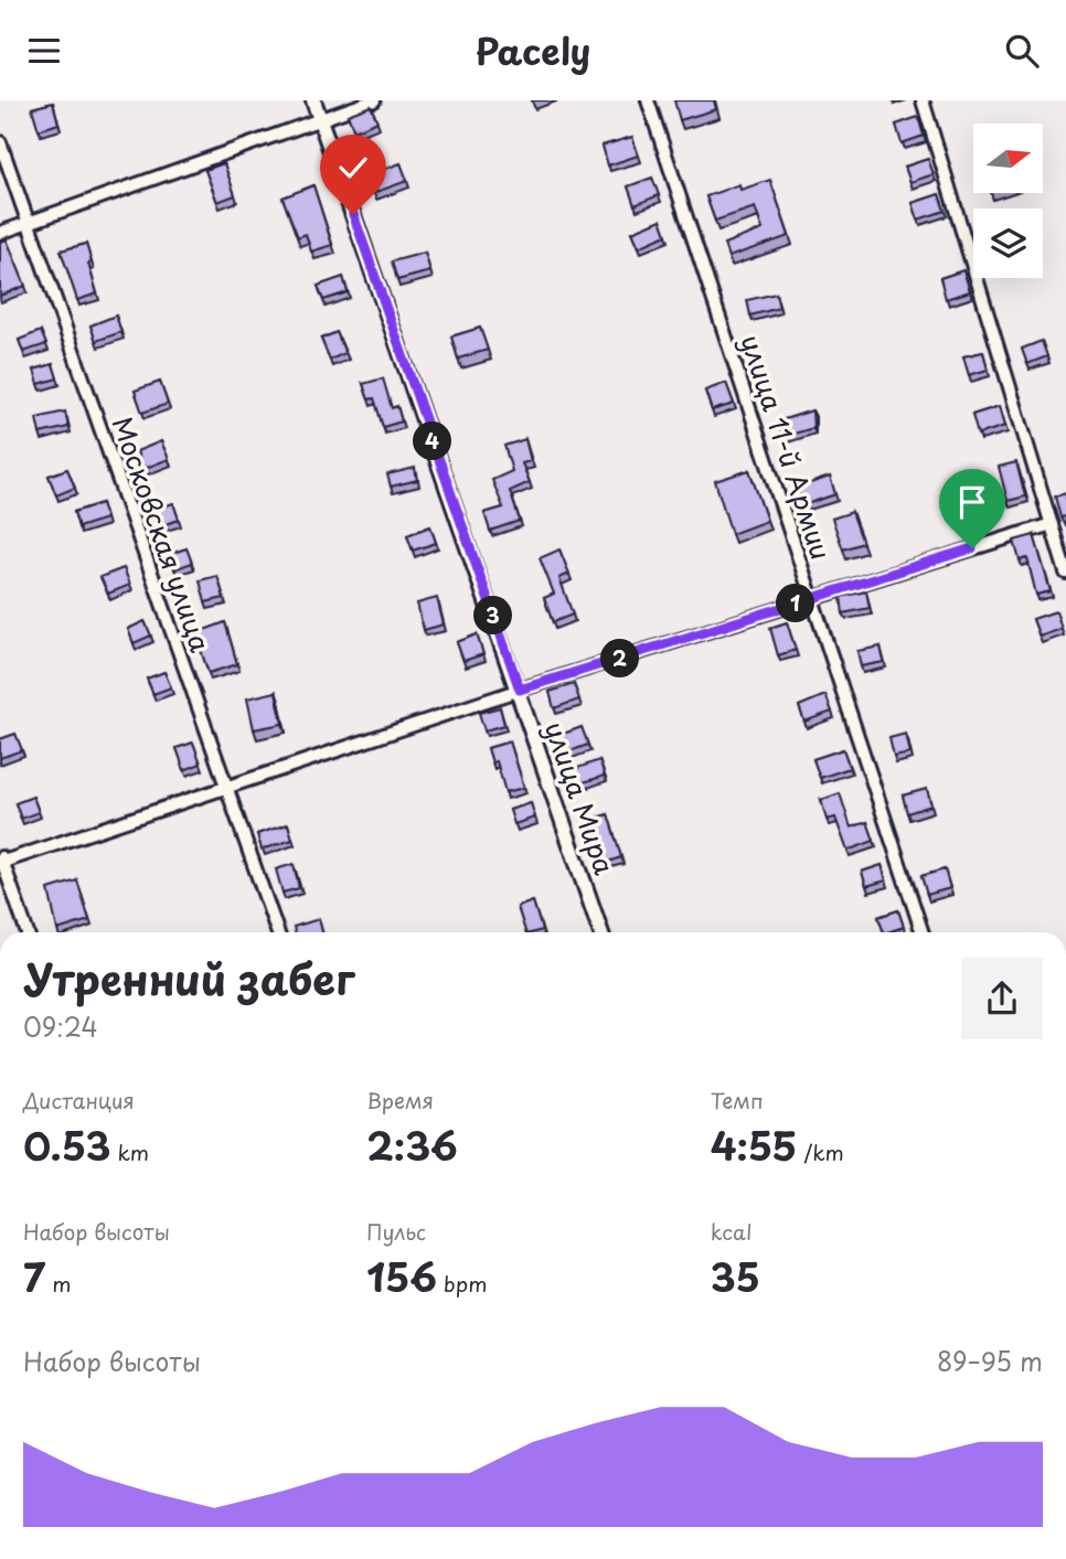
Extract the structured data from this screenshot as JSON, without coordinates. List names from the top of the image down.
{
  "streets": {
    "street": ["улица 11-й Армии", "Московская улица", "улица Мира"]
  },
  "north": "right",
  "page": {
    "header": "Pacely",
    "pins": [
      "4",
      "1",
      "3",
      "2"
    ],
    "heading": ["Утренний забег", "09:24"],
    "stats": [
      ["Дистанция", "0.53 km"],
      ["Время", "2:36"],
      ["Темп", "4:55 /km"],
      ["Набор высоты", "7 m"],
      ["Пульс", "156 bpm"],
      ["kcal", "35"]
    ],
    "chart": ["Набор высоты", "89–95 m"]
  }
}
